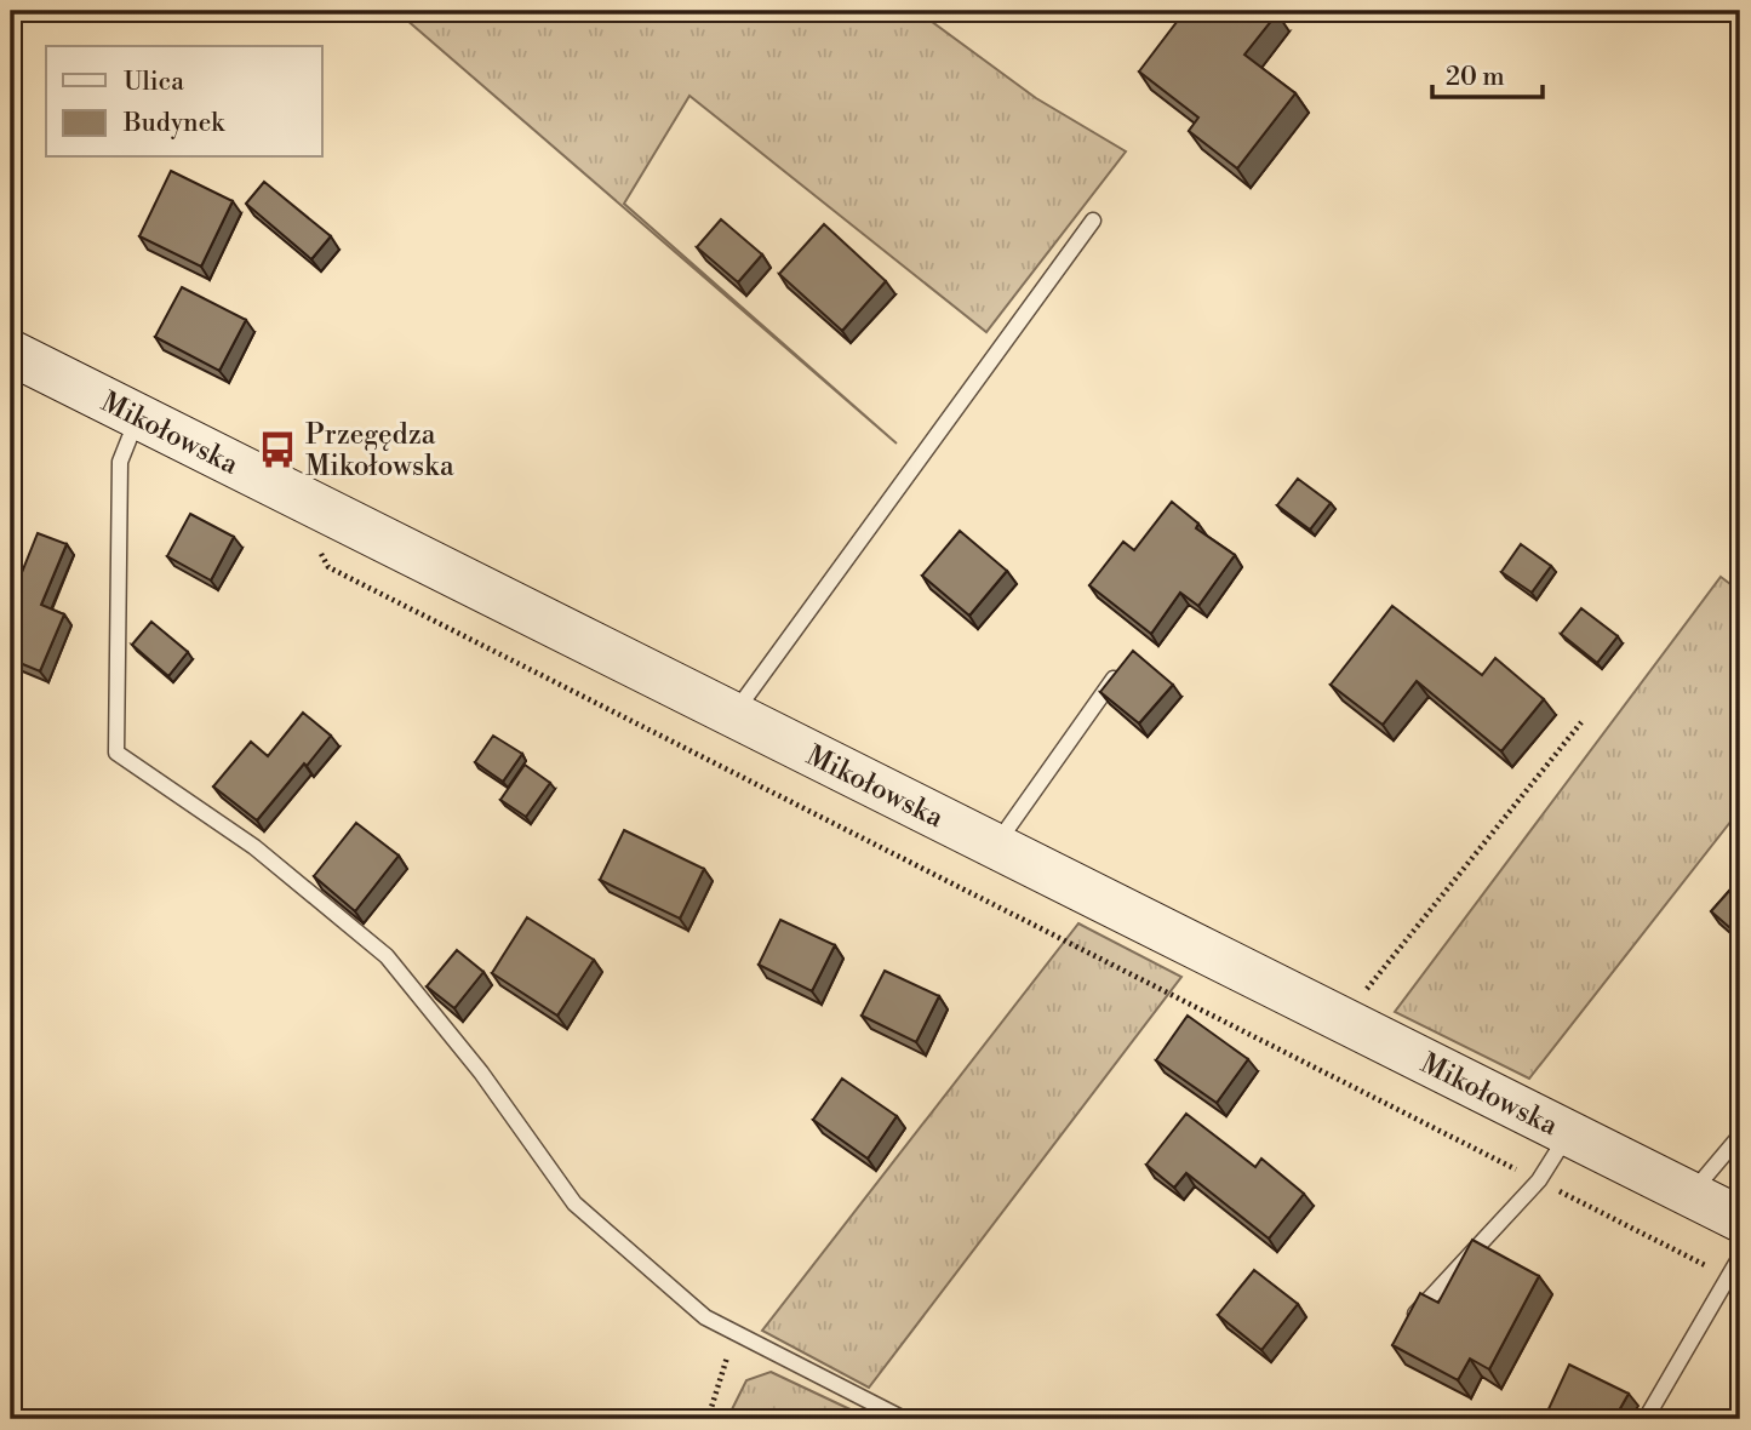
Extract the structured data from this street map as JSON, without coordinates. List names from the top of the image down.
{
  "streets": {
    "main road": ["Mikołowska"]
  },
  "places": {
    "bus stop": ["Przegędza Mikołowska"]
  },
  "legend": ["Ulica", "Budynek"],
  "scale_bar": "20 m"
}
